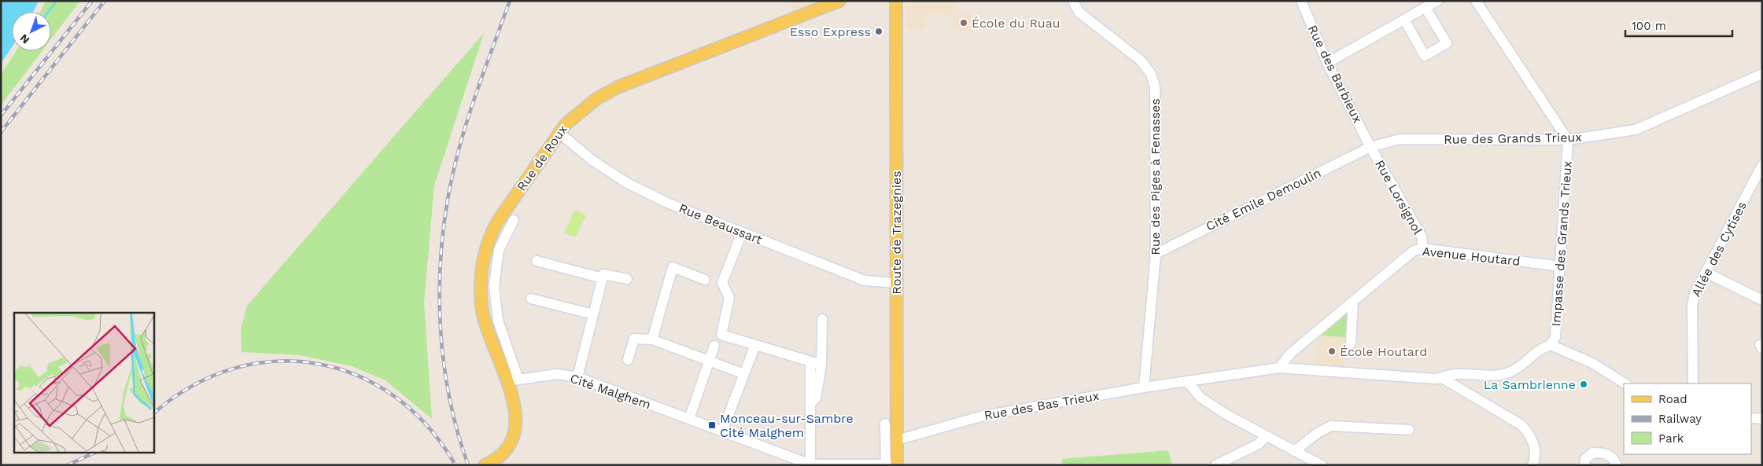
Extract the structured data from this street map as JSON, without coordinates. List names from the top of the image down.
{
  "streets": {
    "main road": ["Rue de Roux", "Route de Trazegnies"],
    "street": [
      "Rue des Barbieux",
      "Rue des Grands Trieux",
      "Rue des Piges à Fenasses",
      "Rue Lorsignol",
      "Cité Emile Demoulin",
      "Rue Beaussart",
      "Impasse des Grands Trieux",
      "Allée des Cytises",
      "Avenue Houtard",
      "Cité Malghem",
      "Rue des Bas Trieux"
    ]
  },
  "crossings": [
    ["Rue des Barbieux", "Rue des Grands Trieux"],
    ["Rue des Barbieux", "Rue Lorsignol"],
    ["Rue des Barbieux", "Cité Emile Demoulin"],
    ["Rue des Grands Trieux", "Rue Lorsignol"],
    ["Rue des Grands Trieux", "Cité Emile Demoulin"],
    ["Rue des Grands Trieux", "Impasse des Grands Trieux"],
    ["Rue de Roux", "Rue Beaussart"],
    ["Rue de Roux", "Cité Malghem"],
    ["Rue des Piges à Fenasses", "Cité Emile Demoulin"],
    ["Rue des Piges à Fenasses", "Rue des Bas Trieux"],
    ["Rue Lorsignol", "Cité Emile Demoulin"],
    ["Rue Lorsignol", "Avenue Houtard"],
    ["Rue Beaussart", "Route de Trazegnies"],
    ["Route de Trazegnies", "Cité Malghem"],
    ["Route de Trazegnies", "Rue des Bas Trieux"],
    ["Impasse des Grands Trieux", "Avenue Houtard"],
    ["Avenue Houtard", "Rue des Bas Trieux"]
  ],
  "places": {
    "other": [
      "École du Ruau",
      "Esso Express",
      "École Houtard",
      "La Sambrienne"
    ],
    "transit": ["Monceau-sur-Sambre Cité Malghem"]
  },
  "legend": ["Road", "Railway", "Park"],
  "scale_bar": "100 m",
  "north": "bottom left"
}
